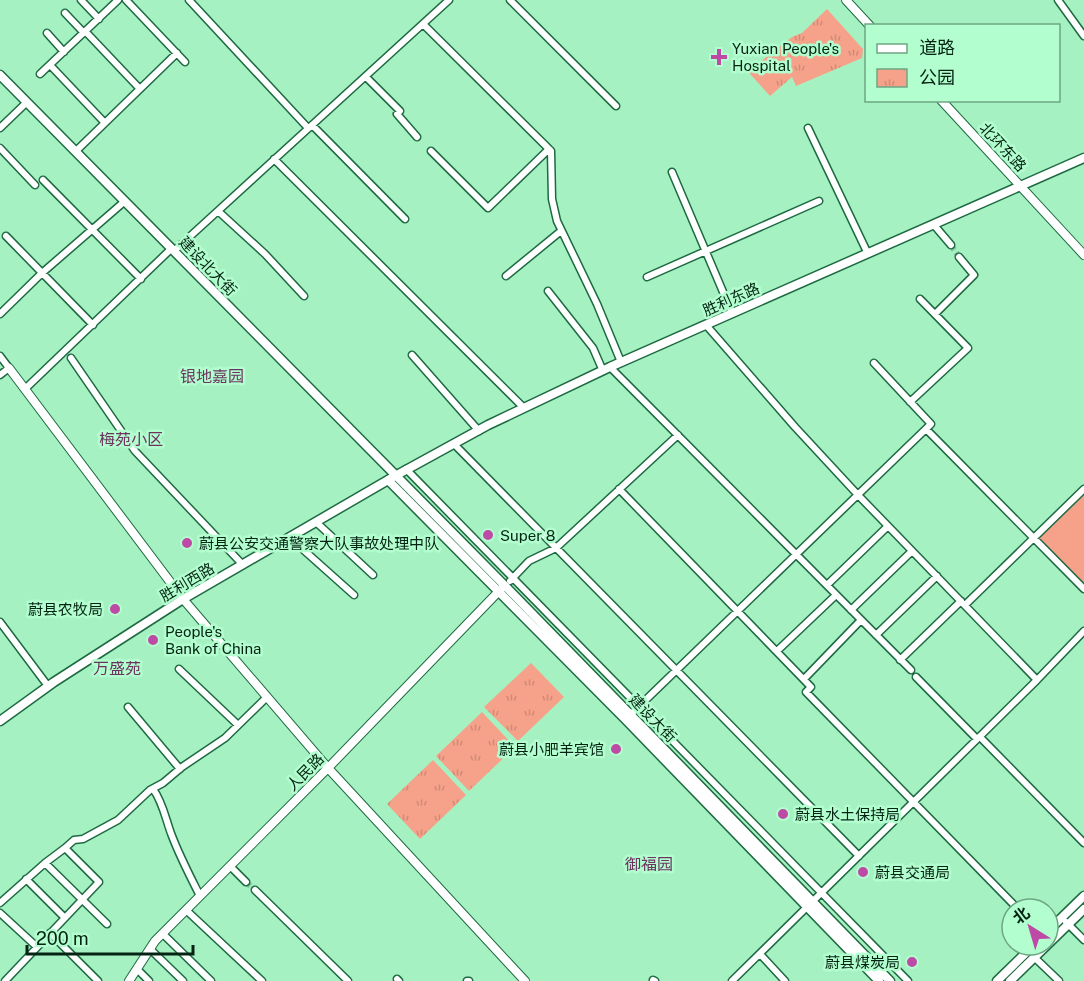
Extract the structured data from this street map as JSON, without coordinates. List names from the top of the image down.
{
  "streets": {
    "main road": [
      "建设北大街",
      "胜利东路",
      "胜利西路",
      "建设大街"
    ],
    "street": ["北环东路", "人民路"]
  },
  "crossings": [
    ["北环东路", "胜利东路"],
    ["建设北大街", "胜利东路"],
    ["建设北大街", "胜利西路"],
    ["建设北大街", "建设大街"],
    ["胜利东路", "胜利西路"],
    ["胜利东路", "建设大街"],
    ["胜利西路", "建设大街"],
    ["建设大街", "人民路"]
  ],
  "districts": [
    "银地嘉园",
    "梅苑小区",
    "万盛苑",
    "御福园"
  ],
  "places": {
    "health": ["Yuxian People's Hospital"],
    "other": [
      "Super 8",
      "蔚县公安交通警察大队事故处理中队",
      "蔚县农牧局",
      "People's Bank of China",
      "蔚县小肥羊宾馆",
      "蔚县水土保持局",
      "蔚县交通局",
      "蔚县煤炭局"
    ]
  },
  "legend": ["道路", "公园"],
  "scale_bar": "200 m",
  "north": "top left"
}
